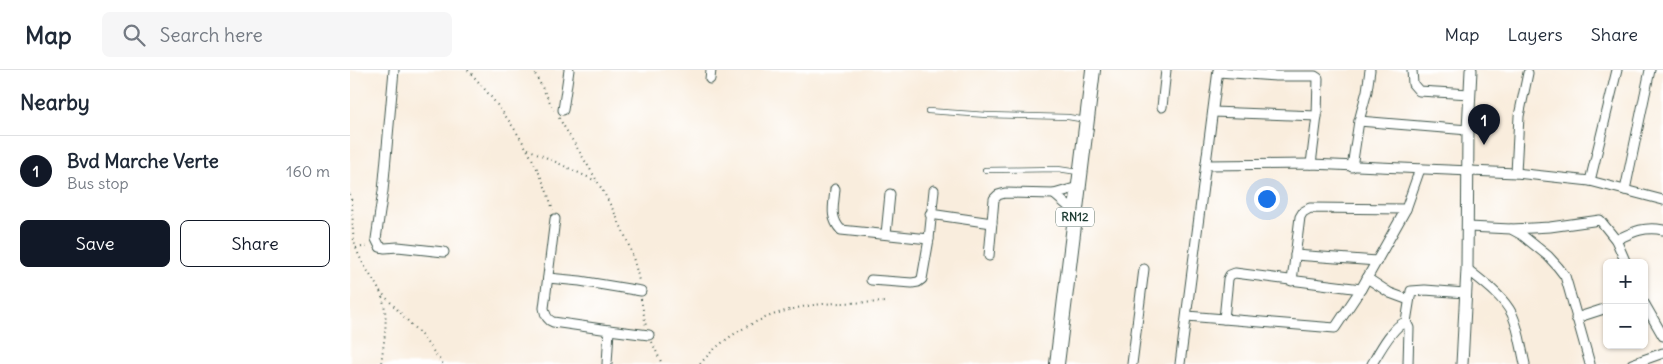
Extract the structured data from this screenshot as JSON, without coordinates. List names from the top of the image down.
{
  "streets": {
    "main road": ["RN12"]
  },
  "page": {
    "header": "Map",
    "search": "Search here",
    "nav": ["Map", "Layers", "Share"],
    "heading": "Nearby",
    "pins": "1",
    "list": [
      {
        "mark": "1",
        "name": "Bvd Marche Verte",
        "note": "Bus stop",
        "value": "160 m"
      }
    ],
    "buttons": ["Save", "Share"],
    "map_buttons": ["+", "−"]
  }
}
